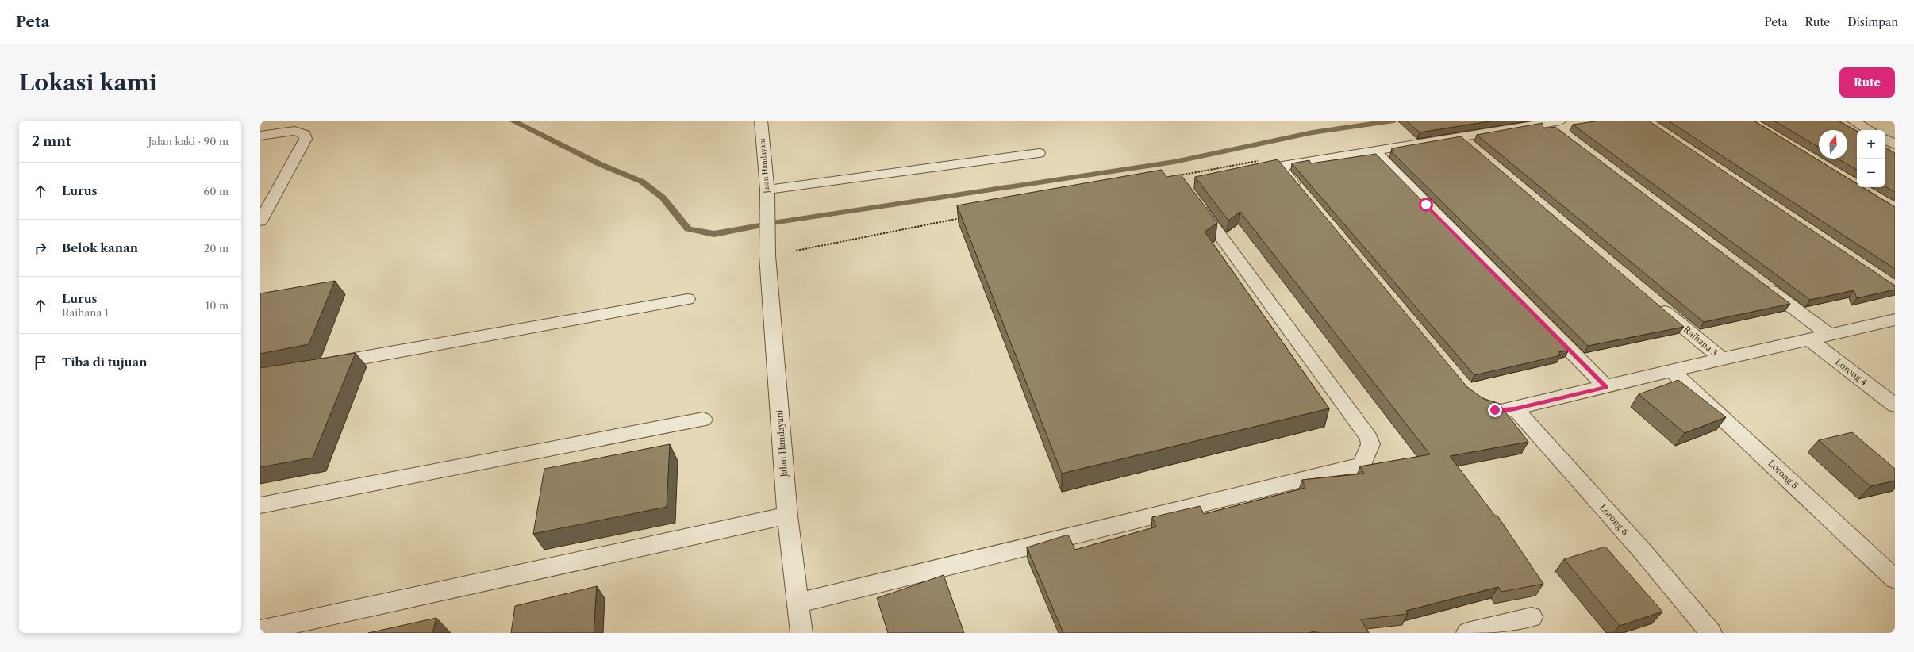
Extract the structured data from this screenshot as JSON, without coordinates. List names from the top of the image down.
{
  "streets": {
    "street": [
      "Jalan Handayani",
      "Raihana 3",
      "Lorong 4",
      "Lorong 5",
      "Lorong 6"
    ]
  },
  "north": "top",
  "page": {
    "header": "Peta",
    "nav": ["Peta", "Rute", "Disimpan"],
    "buttons": "Rute",
    "title": "Lokasi kami",
    "heading": ["2 mnt", "Jalan kaki · 90 m"],
    "map_buttons": ["+", "−"],
    "list": [
      ["Lurus", "60 m"],
      ["Belok kanan", "20 m"],
      ["Lurus", "Raihana 1", "10 m"],
      "Tiba di tujuan"
    ]
  }
}
